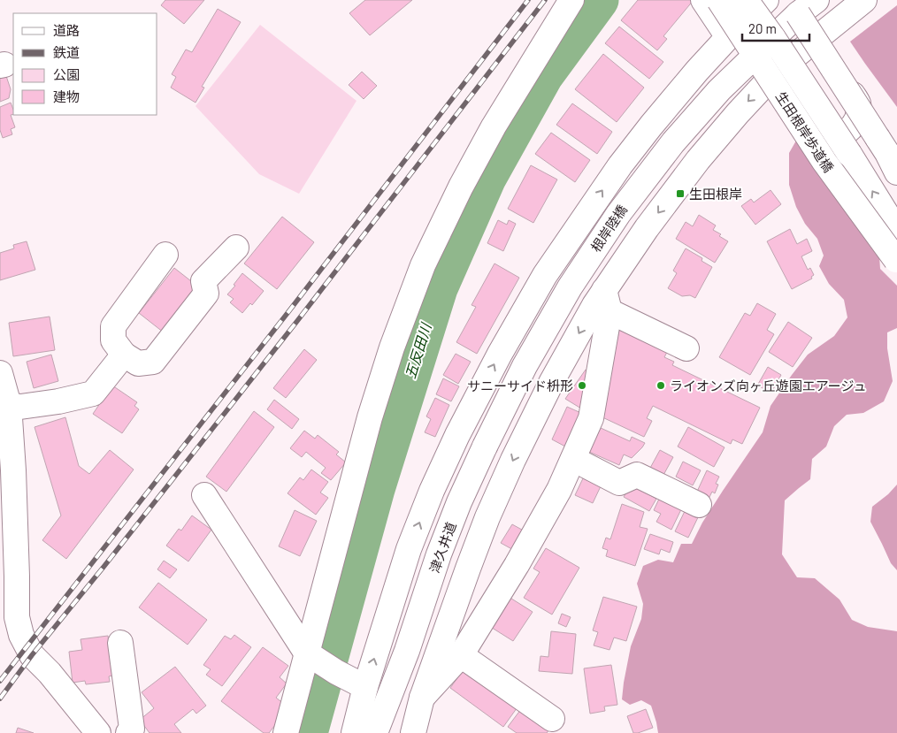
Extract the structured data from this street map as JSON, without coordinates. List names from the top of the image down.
{
  "streets": {
    "main road": ["生田根岸歩道橋", "根岸陸橋", "津久井道"]
  },
  "crossings": [
    ["根岸陸橋", "津久井道"]
  ],
  "water": ["五反田川"],
  "places": {
    "transit": ["生田根岸"],
    "other": ["サニーサイド枡形", "ライオンズ向ヶ丘遊園エアージュ"]
  },
  "legend": [
    "道路",
    "鉄道",
    "公園",
    "建物"
  ],
  "scale_bar": "20 m"
}
